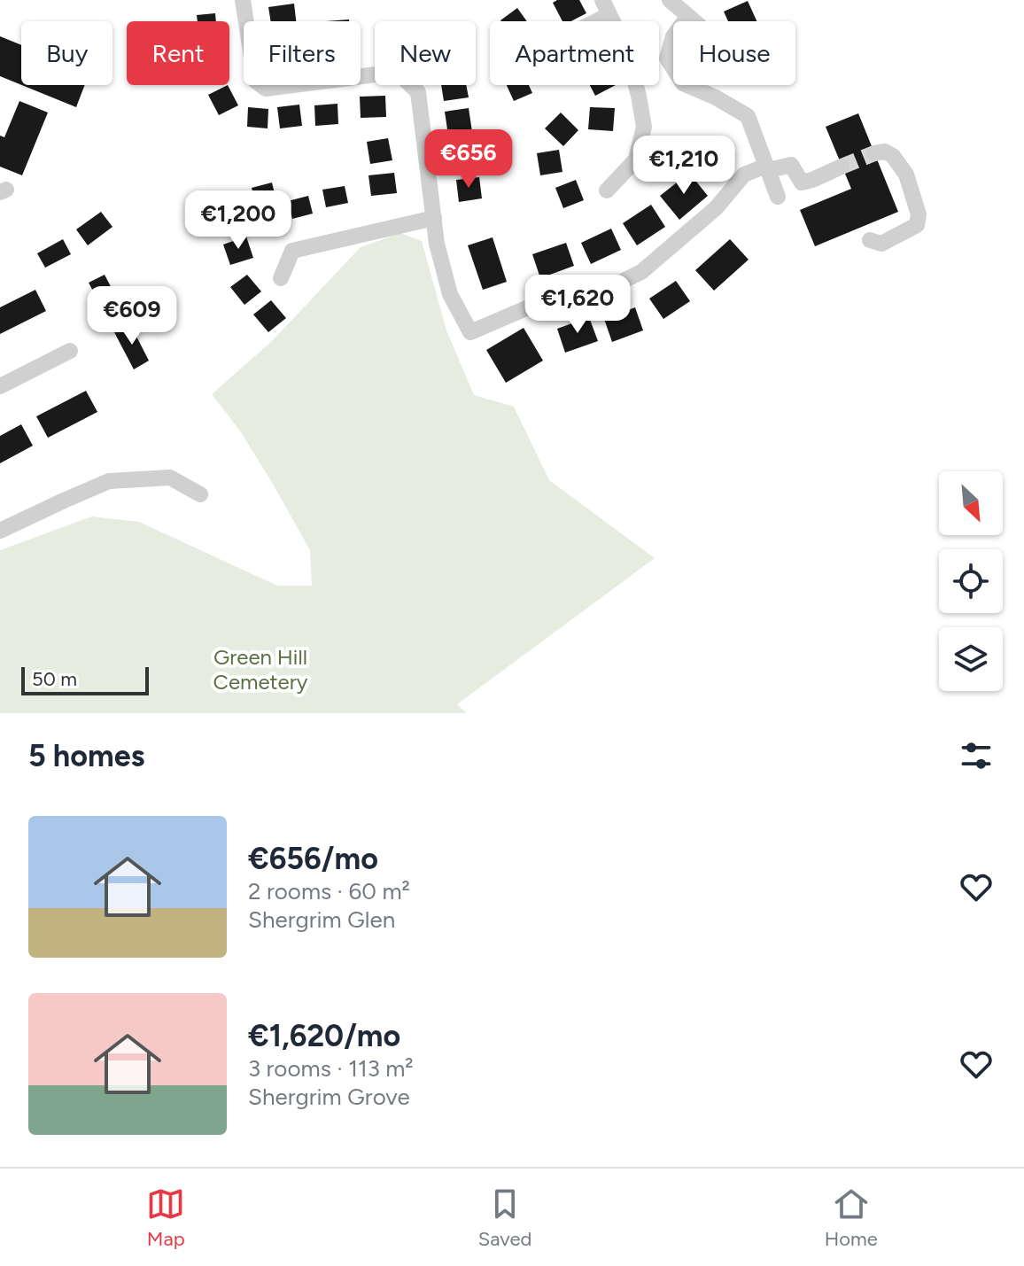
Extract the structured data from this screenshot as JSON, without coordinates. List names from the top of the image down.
{
  "parks": ["Green Hill Cemetery"],
  "scale_bar": "50 m",
  "north": "bottom right",
  "page": {
    "chip": [
      "Buy",
      "Rent",
      "Filters",
      "New",
      "Apartment",
      "House"
    ],
    "price": [
      "€656",
      "€1,210",
      "€1,200",
      "€1,620",
      "€609"
    ],
    "scale": "50 m",
    "heading": "5 homes",
    "list": [
      {
        "name": "€656/mo",
        "note": "2 rooms · 60 m² · Shergrim Glen"
      },
      {
        "name": "€1,620/mo",
        "note": "3 rooms · 113 m² · Shergrim Grove"
      }
    ],
    "tabs": ["Map", "Saved", "Home"]
  }
}
